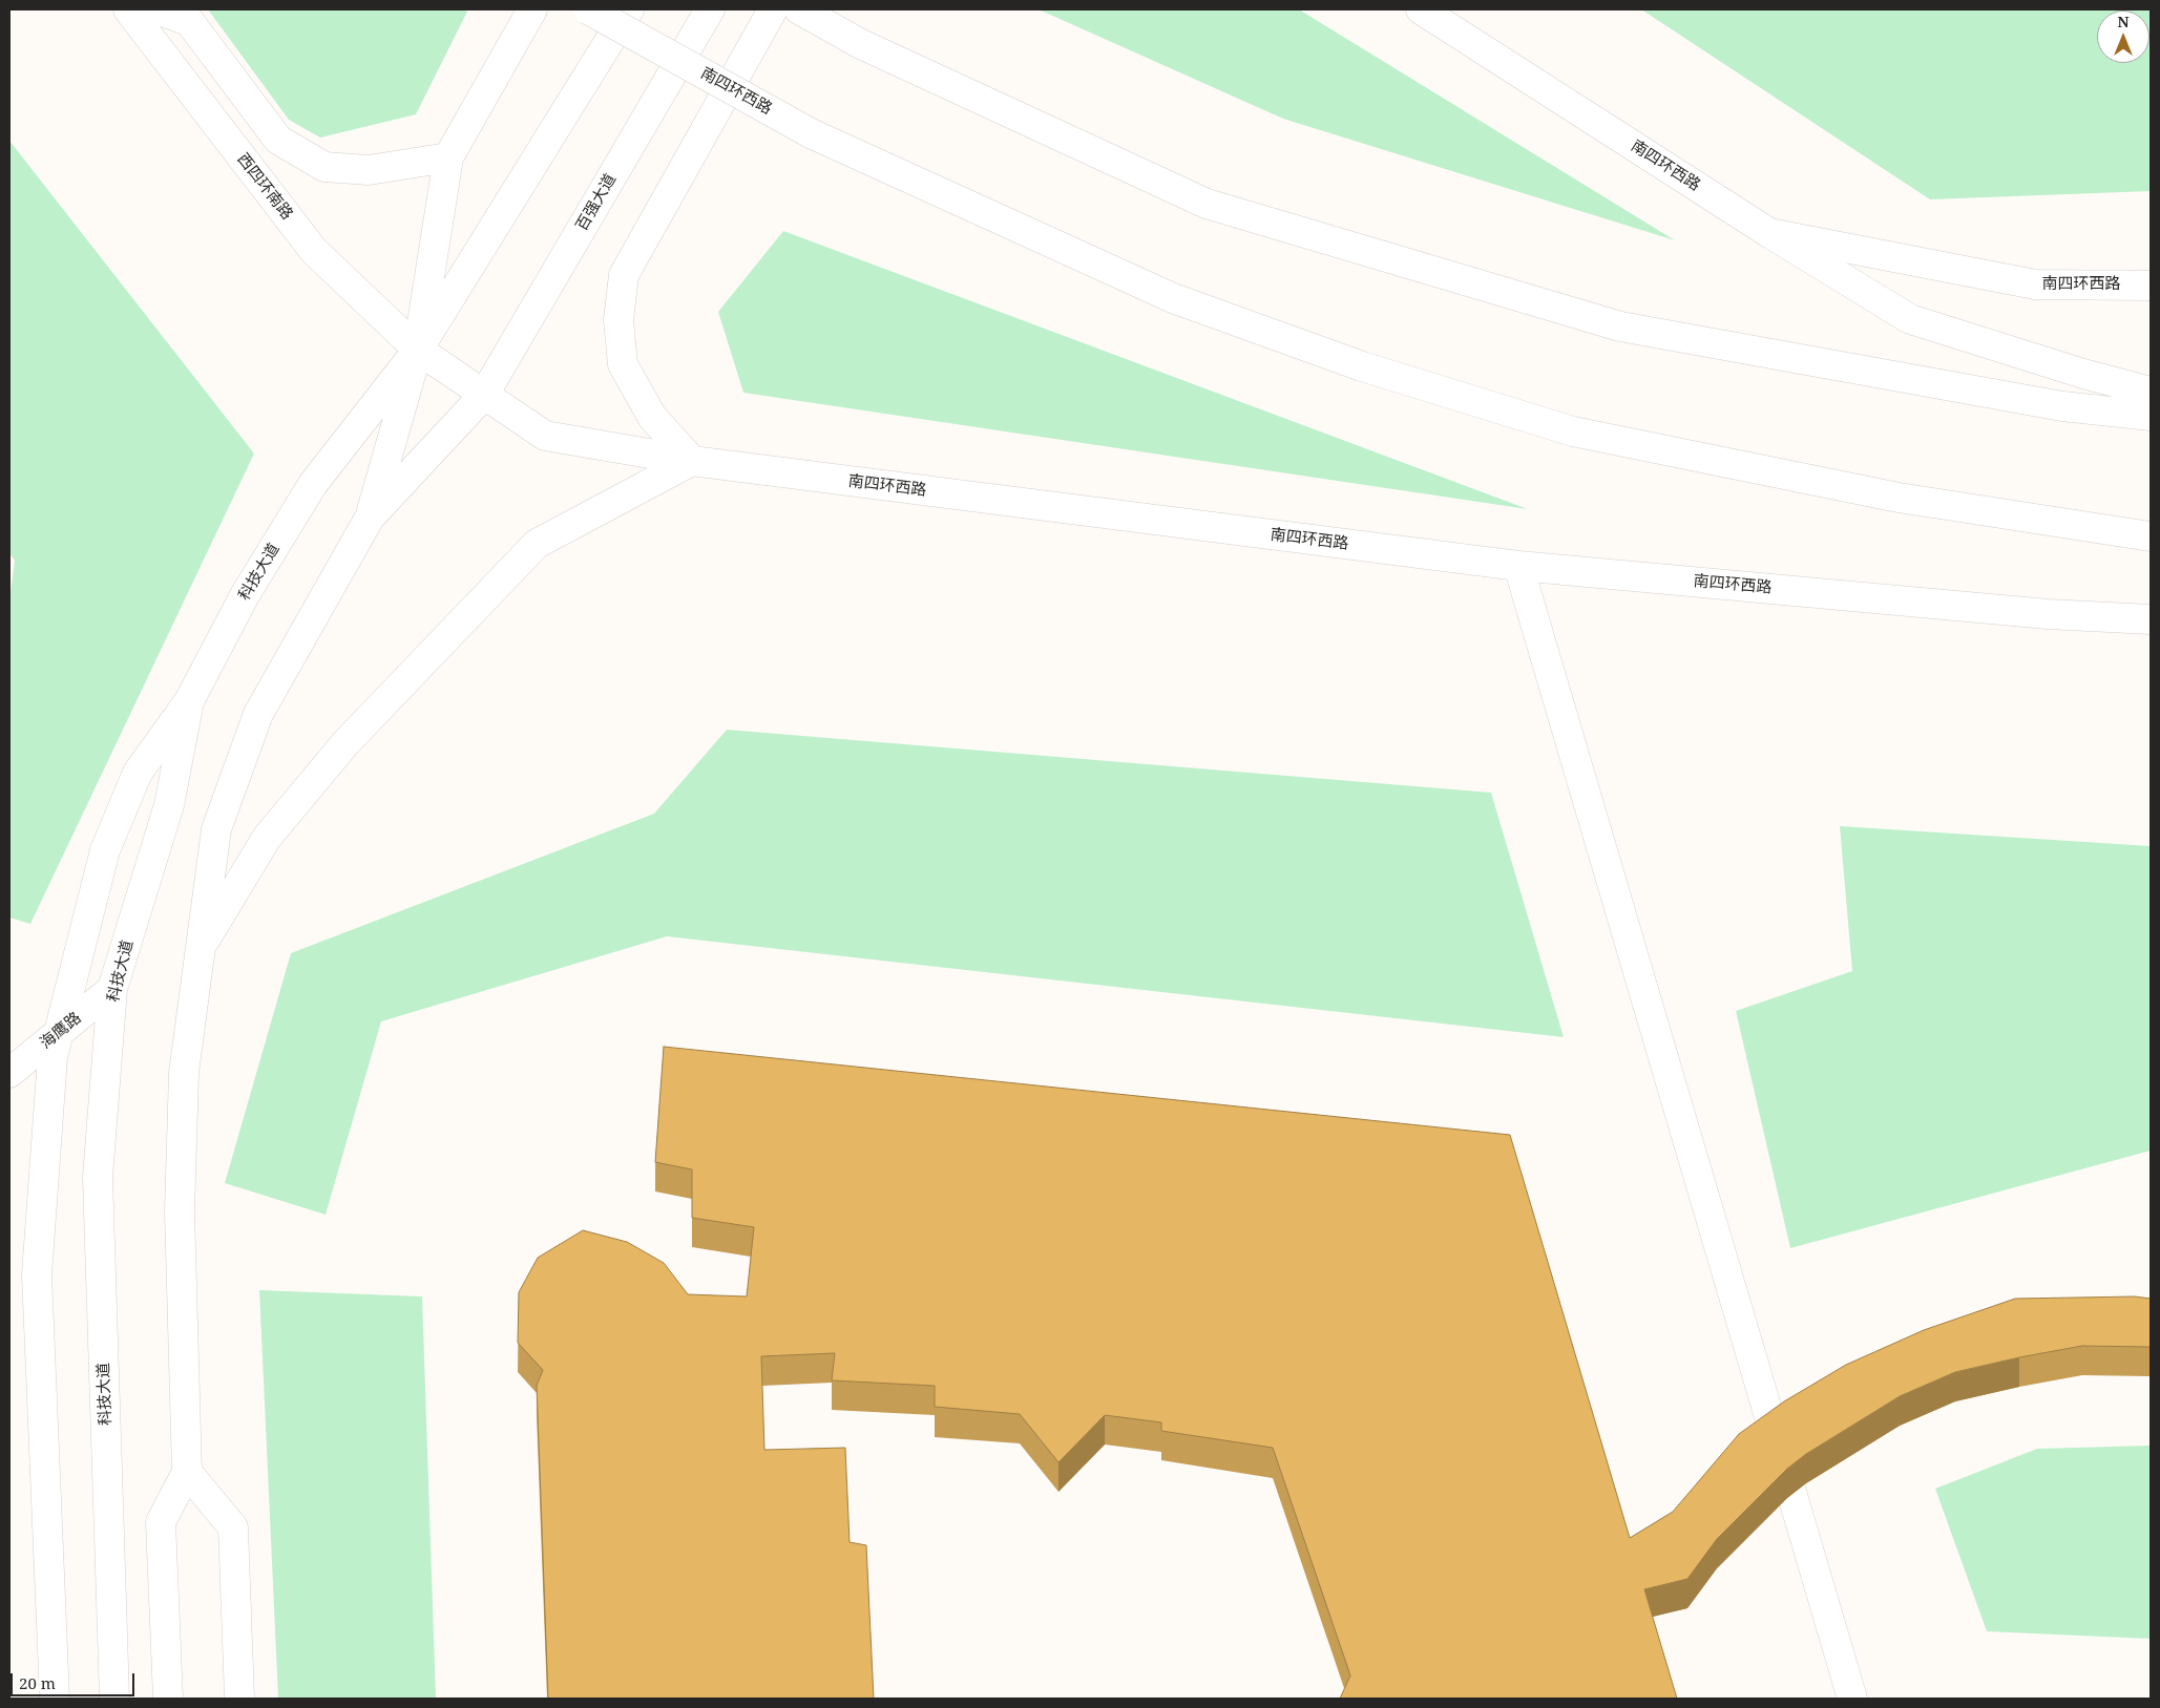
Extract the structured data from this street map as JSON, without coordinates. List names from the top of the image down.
{
  "streets": {
    "main road": [
      "南四环西路",
      "西四环南路",
      "百强大道",
      "科技大道",
      "海鹰路"
    ]
  },
  "crossings": [
    ["南四环西路", "西四环南路"],
    ["南四环西路", "百强大道"],
    ["西四环南路", "百强大道"],
    ["西四环南路", "科技大道"],
    ["科技大道", "海鹰路"]
  ],
  "scale_bar": "20 m",
  "north": "top"
}
